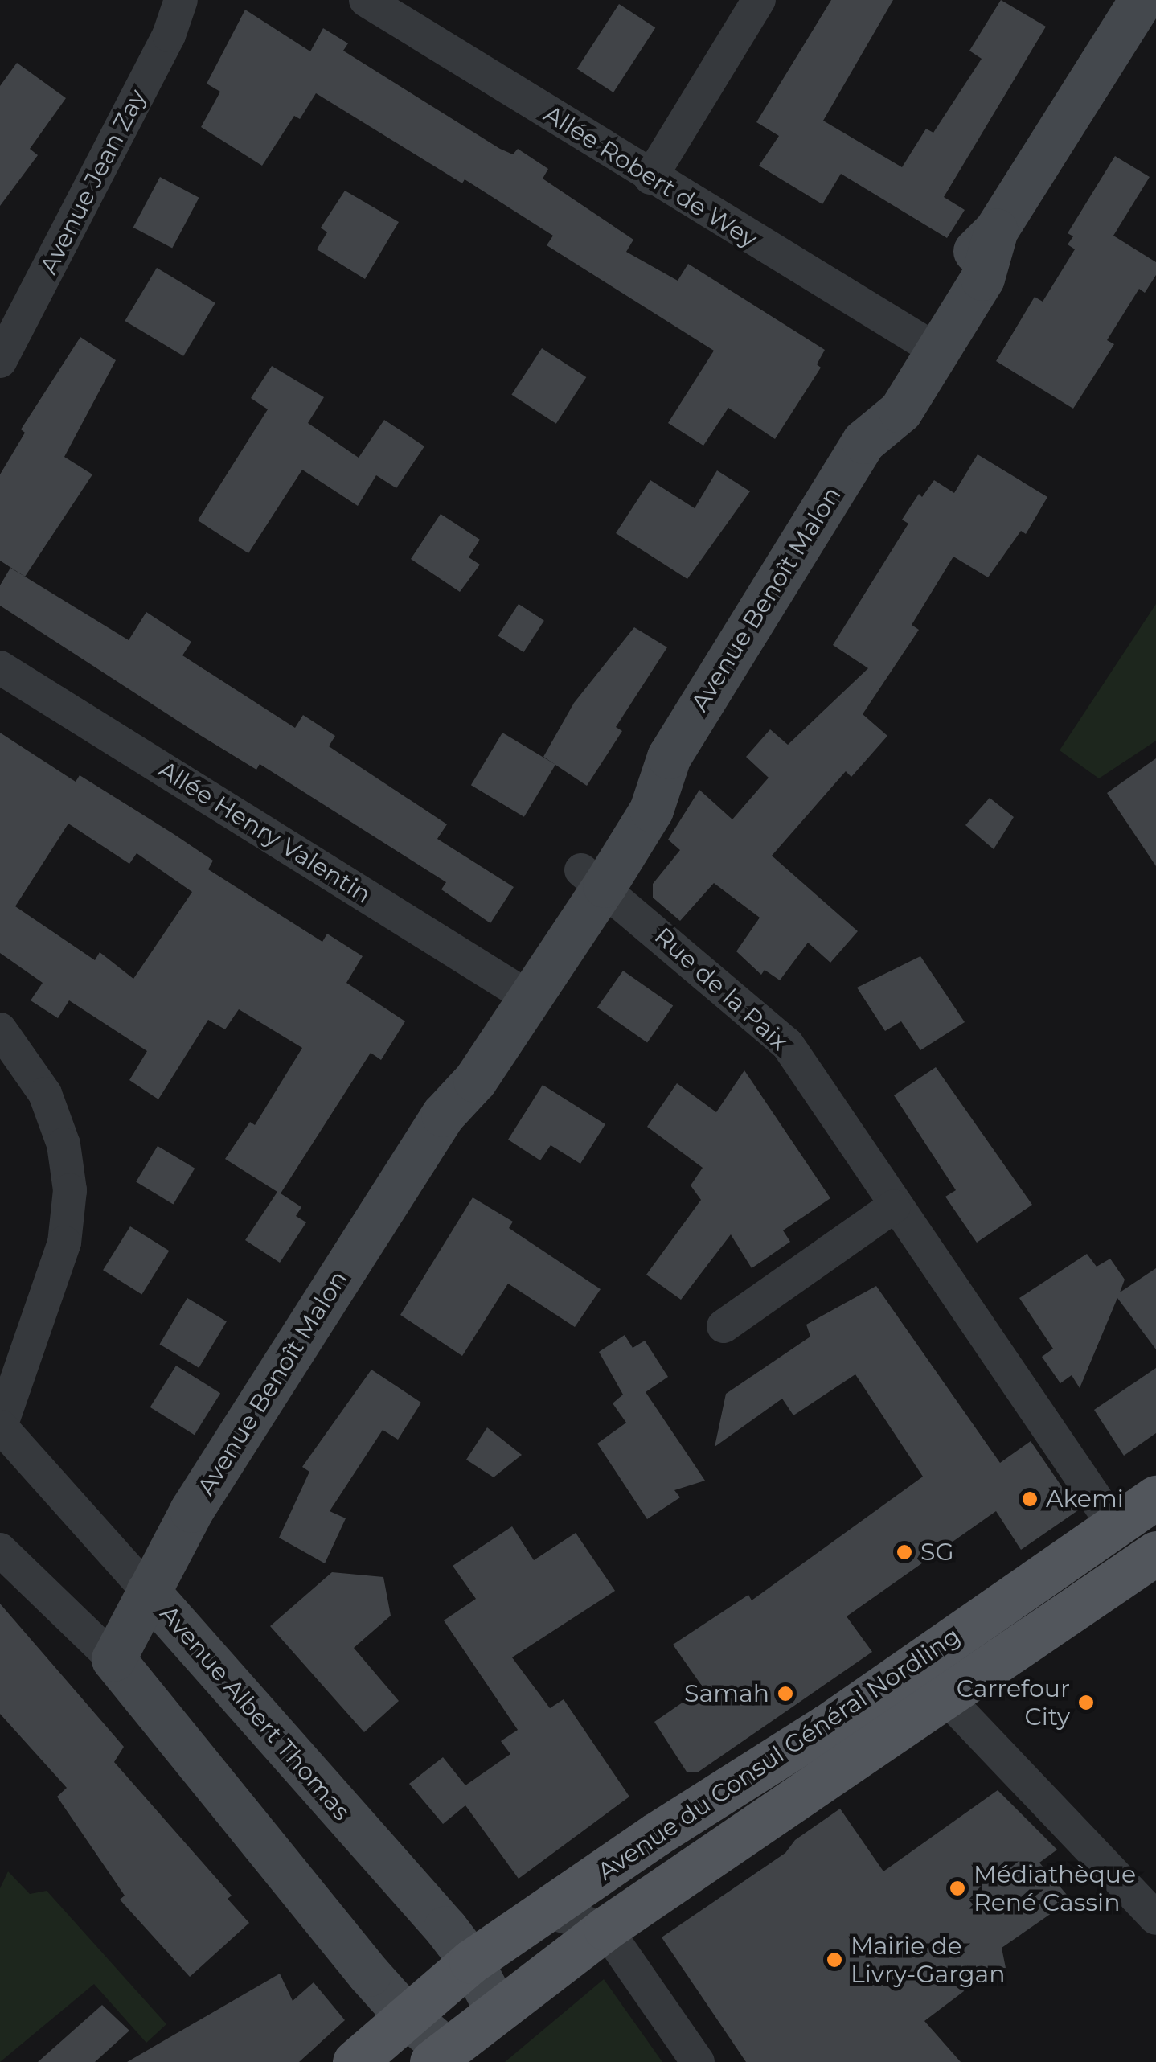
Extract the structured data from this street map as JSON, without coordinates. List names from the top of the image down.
{
  "streets": {
    "main road": ["Avenue Benoît Malon", "Avenue Albert Thomas", "Avenue du Consul Général Nordling"],
    "street": [
      "Allée Robert de Wey",
      "Avenue Jean Zay",
      "Allée Henry Valentin",
      "Rue de la Paix"
    ]
  },
  "crossings": [
    ["Allée Robert de Wey", "Avenue Benoît Malon"],
    ["Avenue Benoît Malon", "Allée Henry Valentin"],
    ["Avenue Benoît Malon", "Rue de la Paix"],
    ["Avenue Benoît Malon", "Avenue Albert Thomas"],
    ["Rue de la Paix", "Avenue du Consul Général Nordling"],
    ["Avenue Albert Thomas", "Avenue du Consul Général Nordling"]
  ],
  "places": [
    "Akemi",
    "SG",
    "Samah",
    "Carrefour City",
    "Médiathèque René Cassin",
    "Mairie de Livry-Gargan"
  ]
}
